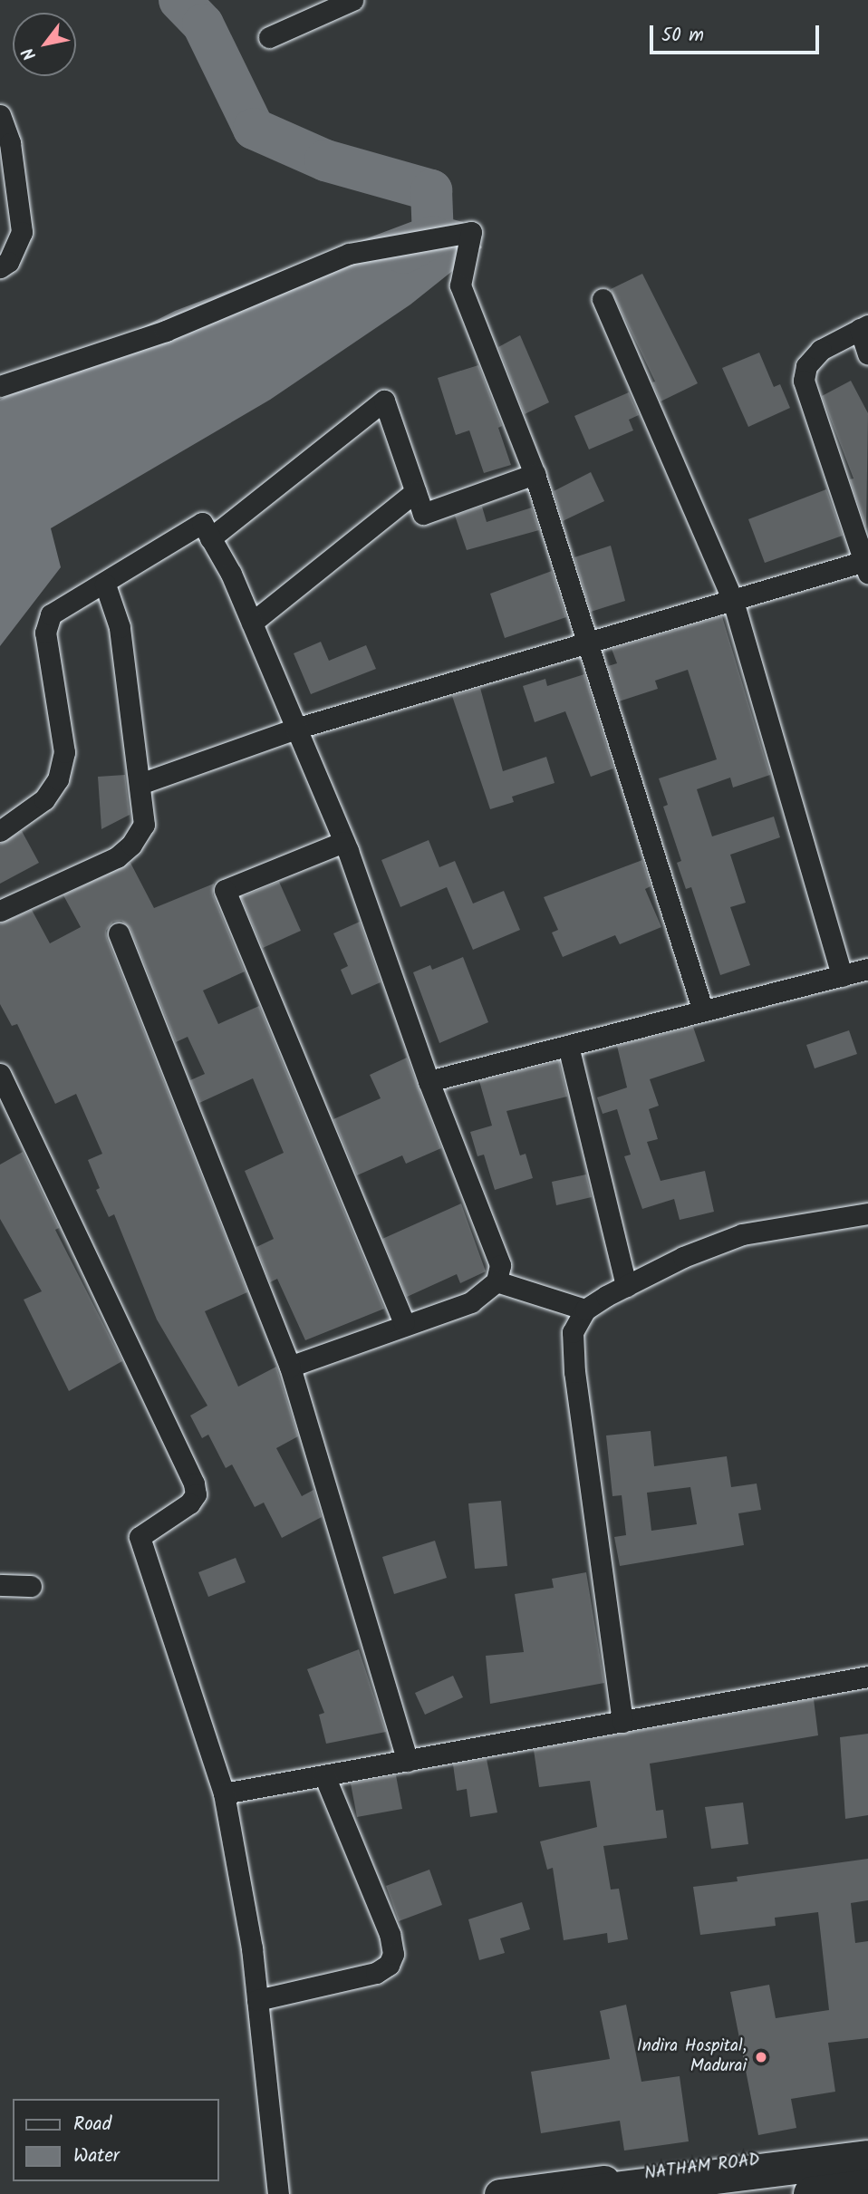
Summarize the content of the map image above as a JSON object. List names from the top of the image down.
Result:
{
  "streets": {
    "main road": ["NATHAM ROAD"]
  },
  "places": ["Indira Hospital, Madurai"],
  "legend": ["Road", "Water"],
  "scale_bar": "50 m",
  "north": "bottom left"
}
